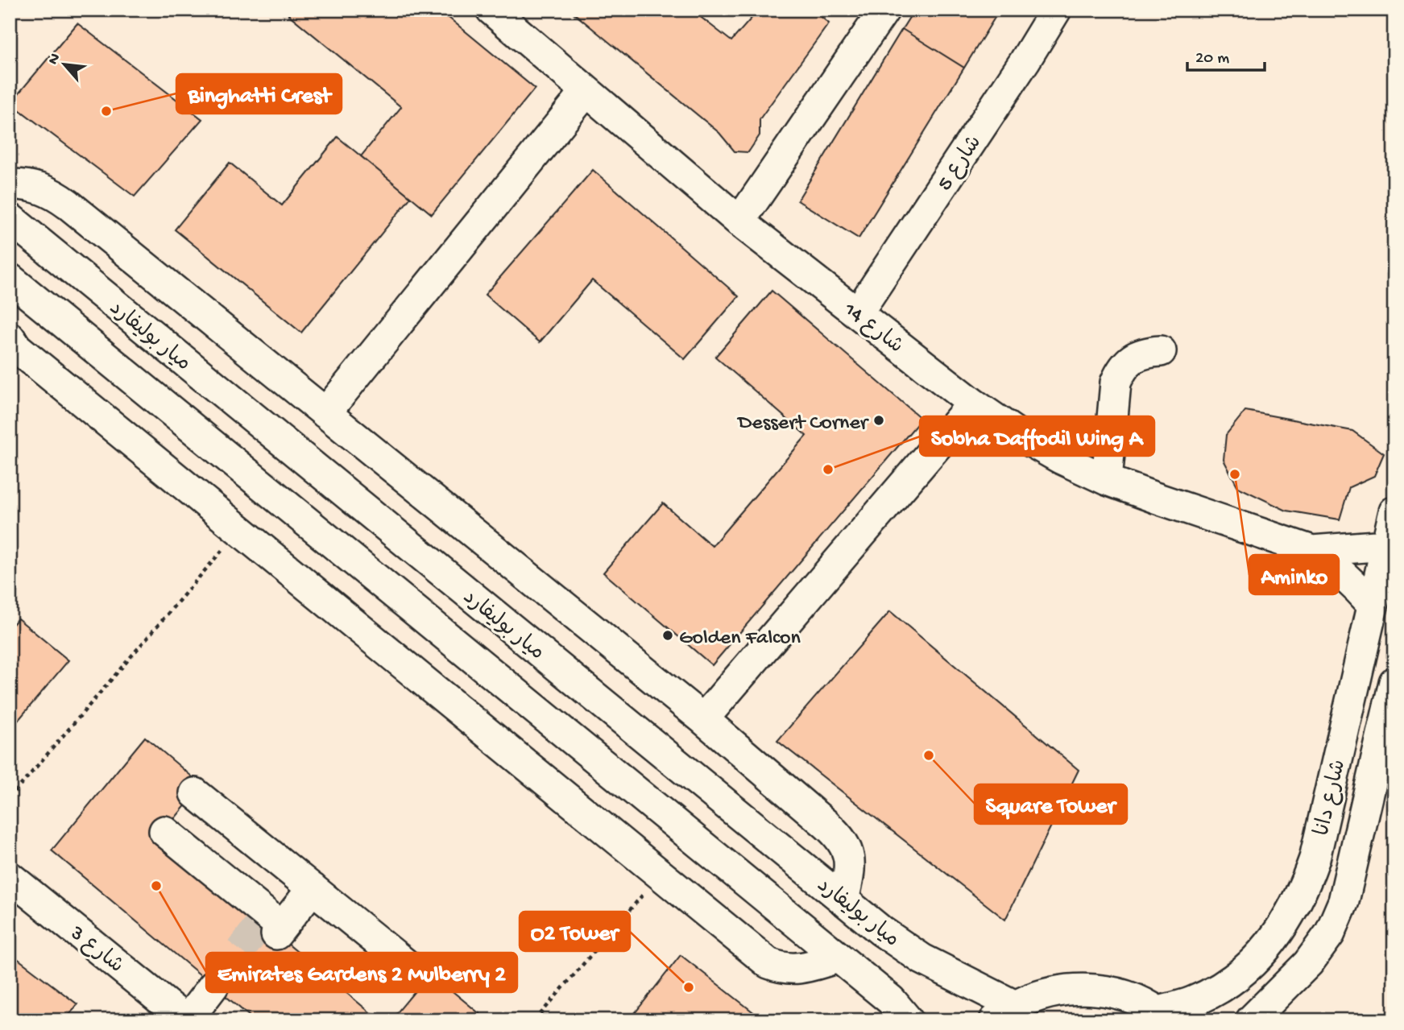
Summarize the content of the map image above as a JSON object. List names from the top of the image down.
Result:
{
  "streets": {
    "street": [
      "شارع 5",
      "شارع 14",
      "ميار بوليفارد",
      "شارع دانا",
      "شارع 3"
    ]
  },
  "crossings": [
    ["شارع 5", "شارع 14"],
    ["شارع 14", "شارع دانا"]
  ],
  "places": [
    "Binghatti Crest",
    "Dessert Corner",
    "Sobha Daffodil Wing A",
    "Aminko",
    "Golden Falcon",
    "Square Tower",
    "Emirates Gardens 2 Mulberry 2",
    "O2 Tower"
  ],
  "scale_bar": "20 m",
  "north": "top left"
}
